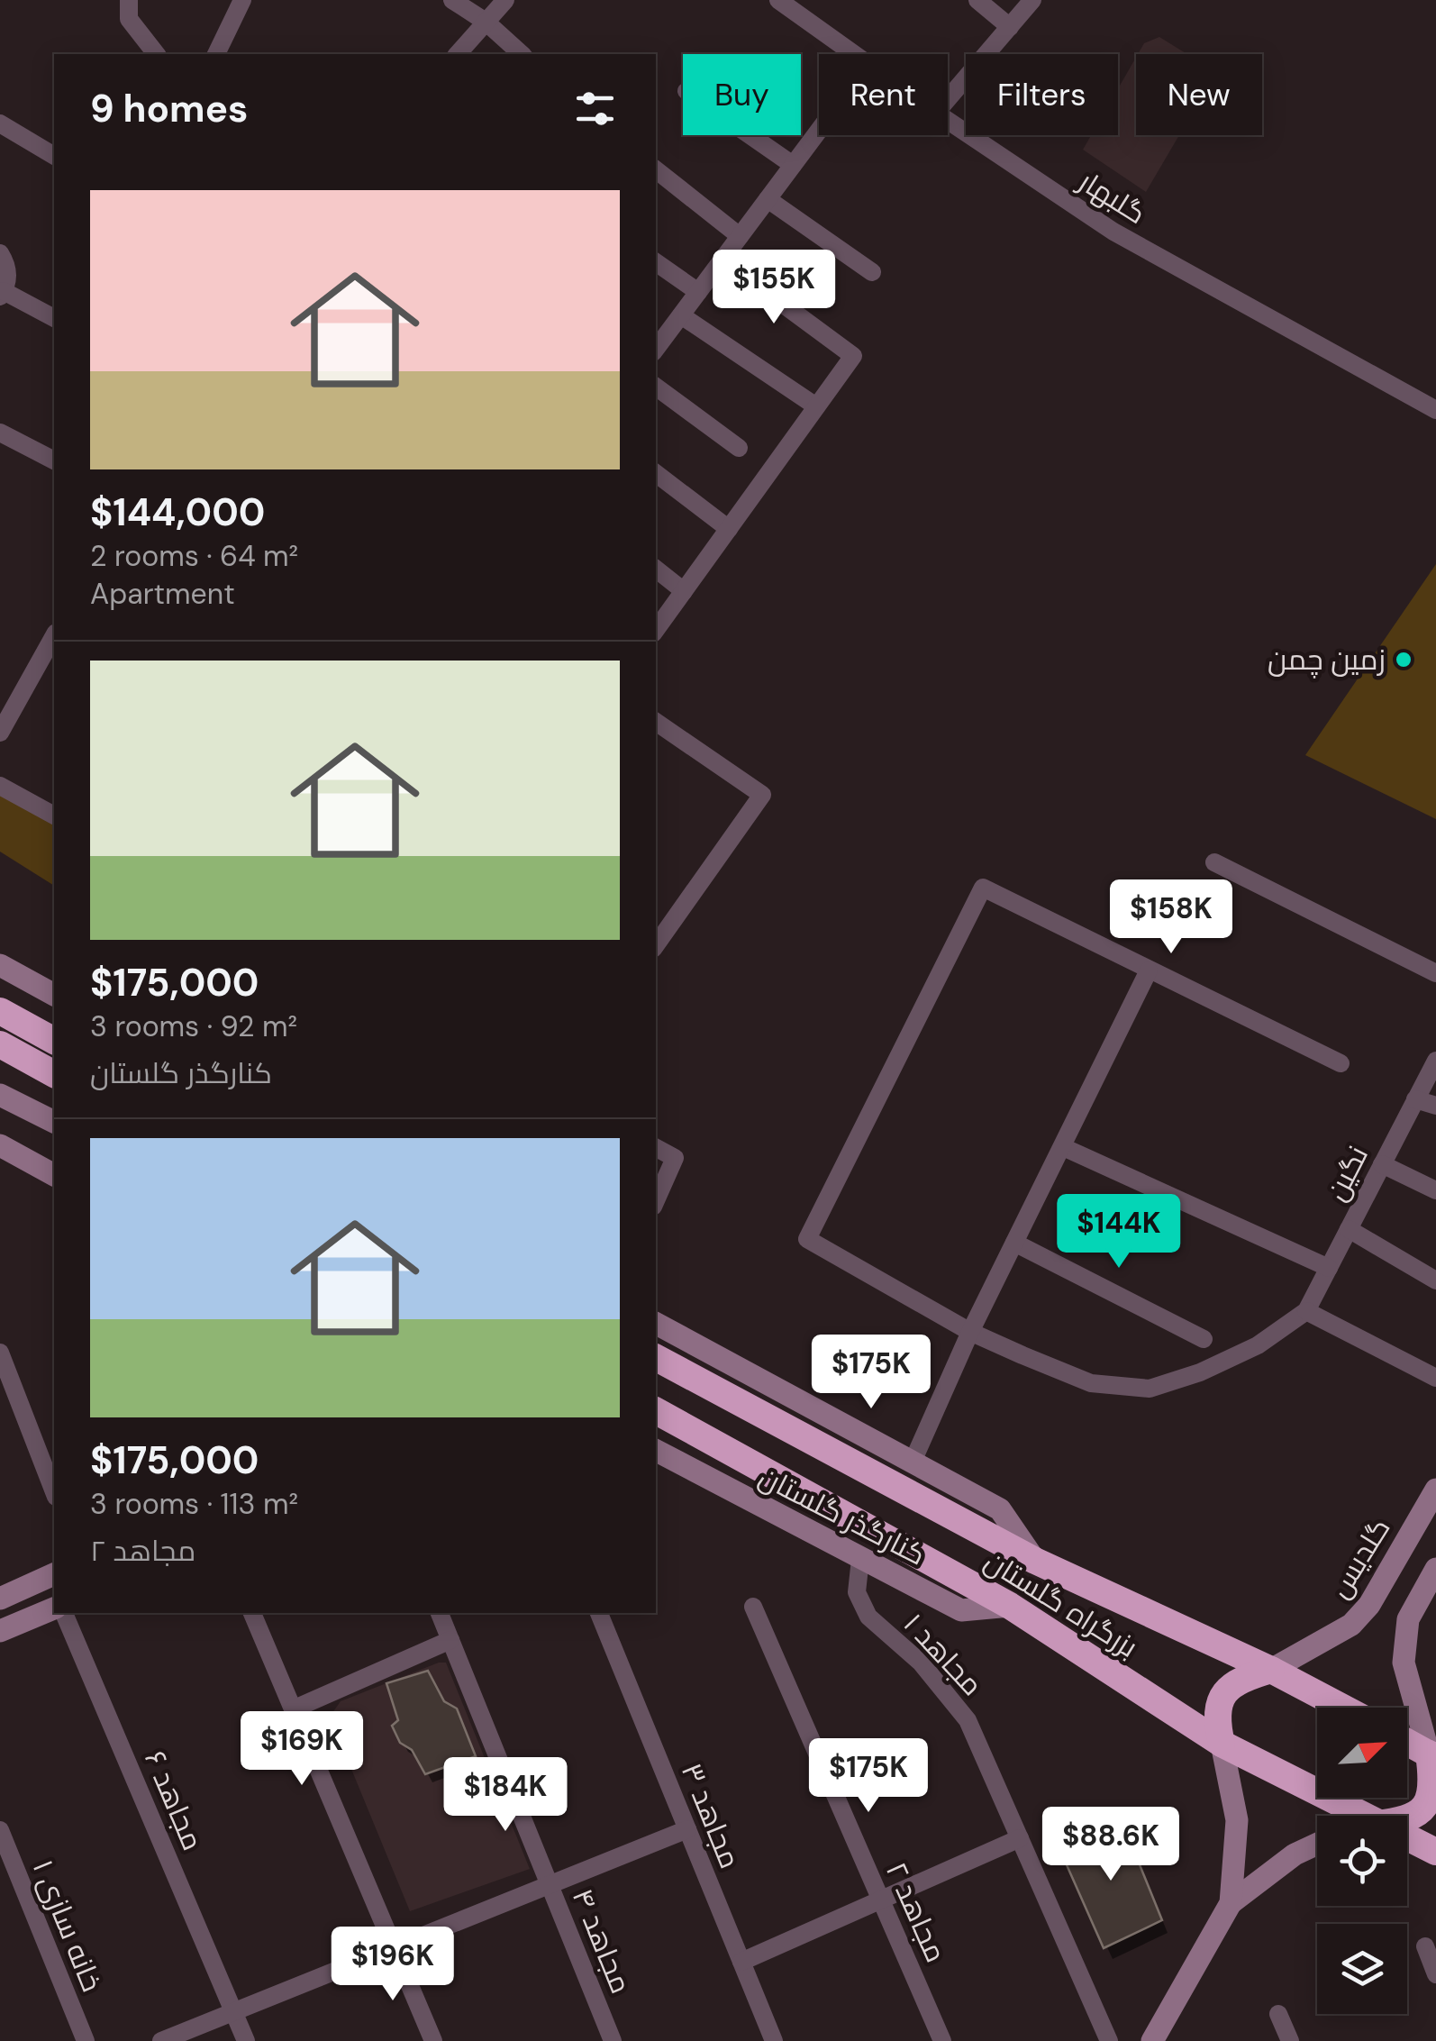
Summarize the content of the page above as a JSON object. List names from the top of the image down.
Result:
{
  "streets": {
    "highway": ["بزرگراه گلستان"],
    "street": [
      "گلبهار",
      "نگین",
      "کنارگذر گلستان",
      "گلدیس",
      "۱ مجاهد",
      "۶ مجاهد",
      "مجاهد ۳",
      "مجاهد ۲",
      "خانه سازی ۱",
      "مجاهد ۴"
    ]
  },
  "crossings": [
    ["کنارگذر گلستان", "بزرگراه گلستان"],
    ["کنارگذر گلستان", "۱ مجاهد"],
    ["گلدیس", "بزرگراه گلستان"]
  ],
  "places": ["زمین چمن"],
  "north": "top right",
  "page": {
    "chip": [
      "Buy",
      "Rent",
      "Filters",
      "New"
    ],
    "heading": "9 homes",
    "list": [
      {
        "name": "$144,000",
        "note": "2 rooms · 64 m² · Apartment"
      },
      {
        "name": "$175,000",
        "note": "3 rooms · 92 m² · کنارگذر گلستان"
      },
      {
        "name": "$175,000",
        "note": "3 rooms · 113 m² · مجاهد ۲"
      }
    ],
    "price": [
      "$155K",
      "$158K",
      "$144K",
      "$175K",
      "$169K",
      "$175K",
      "$184K",
      "$88.6K",
      "$196K"
    ]
  }
}
